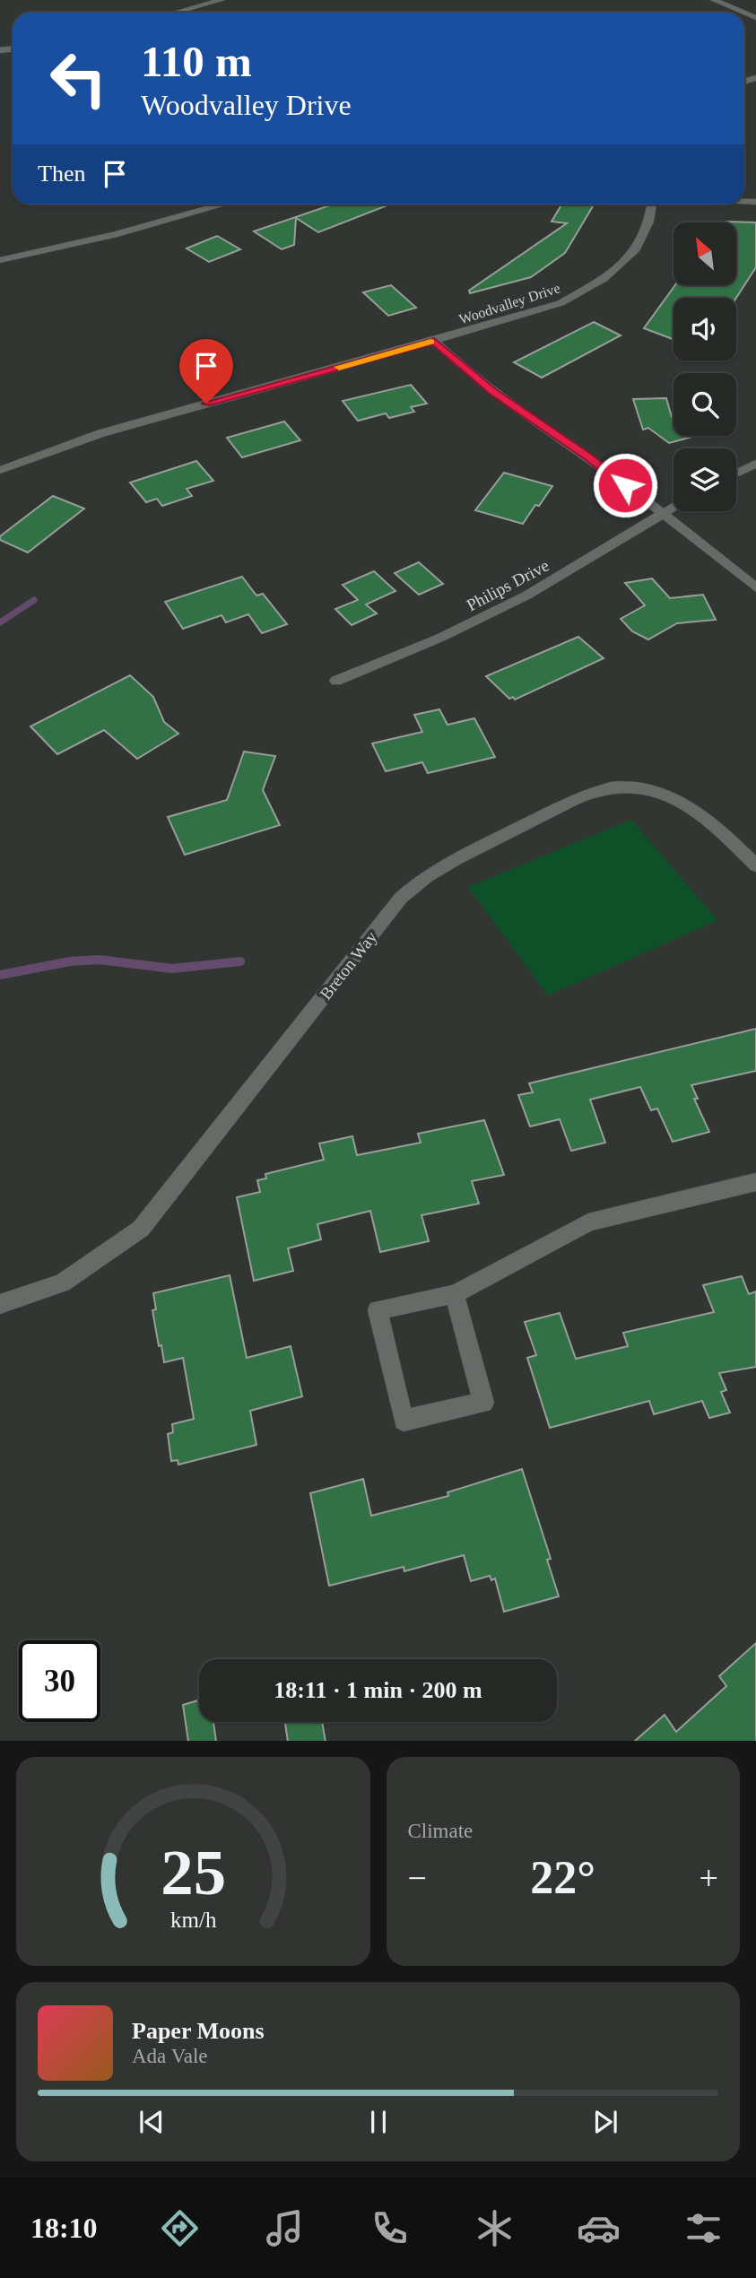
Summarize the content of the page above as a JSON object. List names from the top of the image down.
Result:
{
  "streets": {
    "street": ["Woodvalley Drive", "Philips Drive", "Breton Way"]
  },
  "north": "top left",
  "page": {
    "turn": ["110 m", "Woodvalley Drive"],
    "then": "Then",
    "limit": "30",
    "trip": "18:11 · 1 min · 200 m",
    "tile": "Climate",
    "heat": ["−", "22°", "+"],
    "song": ["Paper Moons", "Ada Vale"],
    "tabs": "18:10",
    "gauge": ["25", "km/h"]
  }
}
